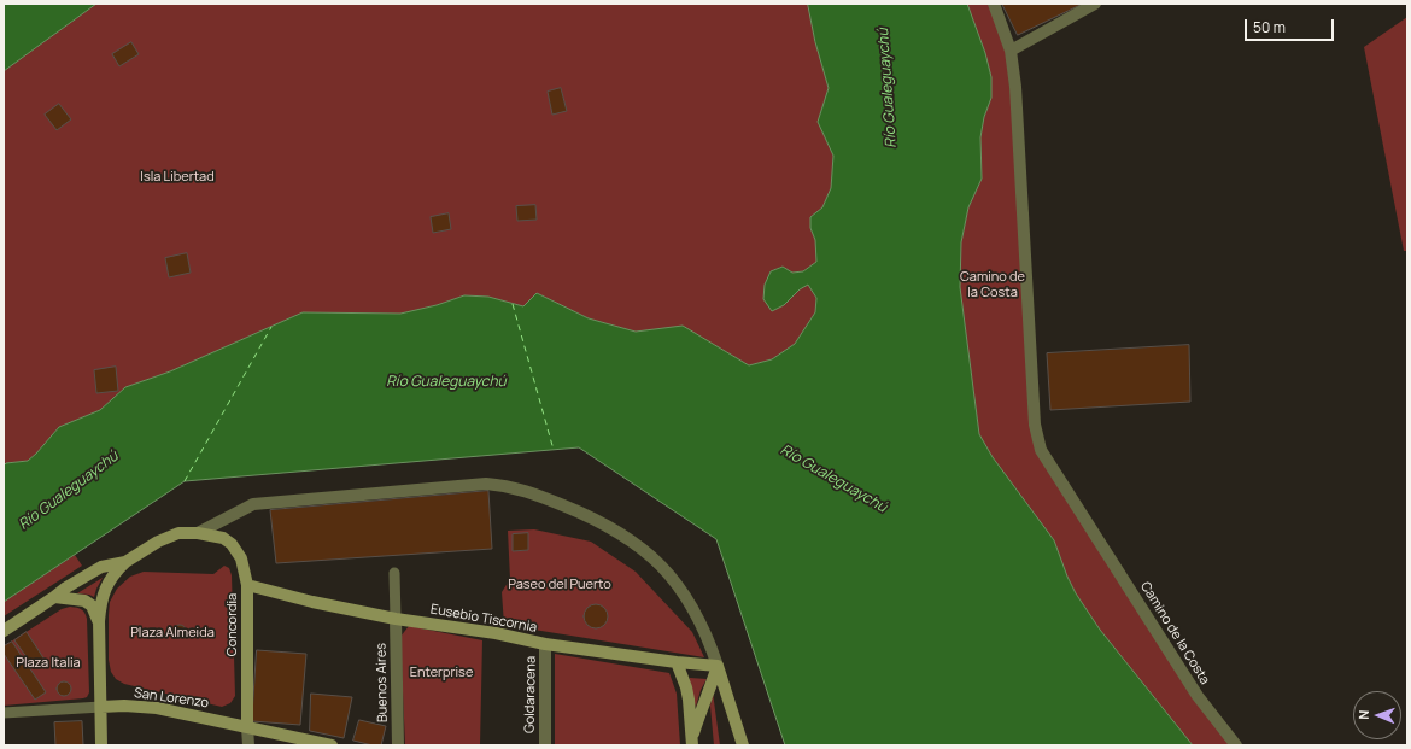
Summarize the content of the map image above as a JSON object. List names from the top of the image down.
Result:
{
  "streets": {
    "main road": ["Eusebio Tiscornia", "Concordia", "San Lorenzo"],
    "street": ["Camino de la Costa", "Buenos Aires", "Goldaracena"]
  },
  "crossings": [
    ["Eusebio Tiscornia", "Concordia"],
    ["Eusebio Tiscornia", "Buenos Aires"],
    ["Eusebio Tiscornia", "Goldaracena"],
    ["Concordia", "San Lorenzo"]
  ],
  "water": ["Río Gualeguaychú"],
  "parks": [
    "Isla Libertad",
    "Camino de la Costa",
    "Paseo del Puerto",
    "Plaza Almeida",
    "Plaza Italia",
    "Enterprise"
  ],
  "scale_bar": "50 m",
  "north": "left"
}
